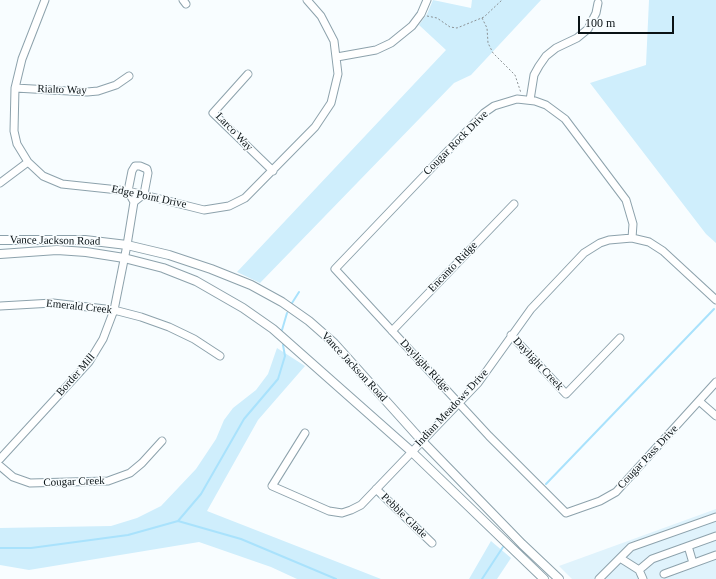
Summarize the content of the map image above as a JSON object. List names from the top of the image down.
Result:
{
  "streets": {
    "main road": ["Vance Jackson Road"],
    "street": [
      "Rialto Way",
      "Larco Way",
      "Cougar Rock Drive",
      "Edge Point Drive",
      "Encanto Ridge",
      "Emerald Creek",
      "Daylight Creek",
      "Daylight Ridge",
      "Border Mill",
      "Indian Meadows Drive",
      "Cougar Pass Drive",
      "Cougar Creek",
      "Pebble Glade"
    ]
  },
  "crossings": [
    ["Rialto Way", "Edge Point Drive"],
    ["Larco Way", "Edge Point Drive"],
    ["Cougar Rock Drive", "Daylight Ridge"],
    ["Vance Jackson Road", "Border Mill"],
    ["Vance Jackson Road", "Indian Meadows Drive"],
    ["Encanto Ridge", "Daylight Ridge"],
    ["Emerald Creek", "Border Mill"],
    ["Daylight Creek", "Indian Meadows Drive"],
    ["Daylight Ridge", "Indian Meadows Drive"],
    ["Daylight Ridge", "Cougar Pass Drive"],
    ["Indian Meadows Drive", "Pebble Glade"]
  ],
  "scale_bar": "100 m"
}
